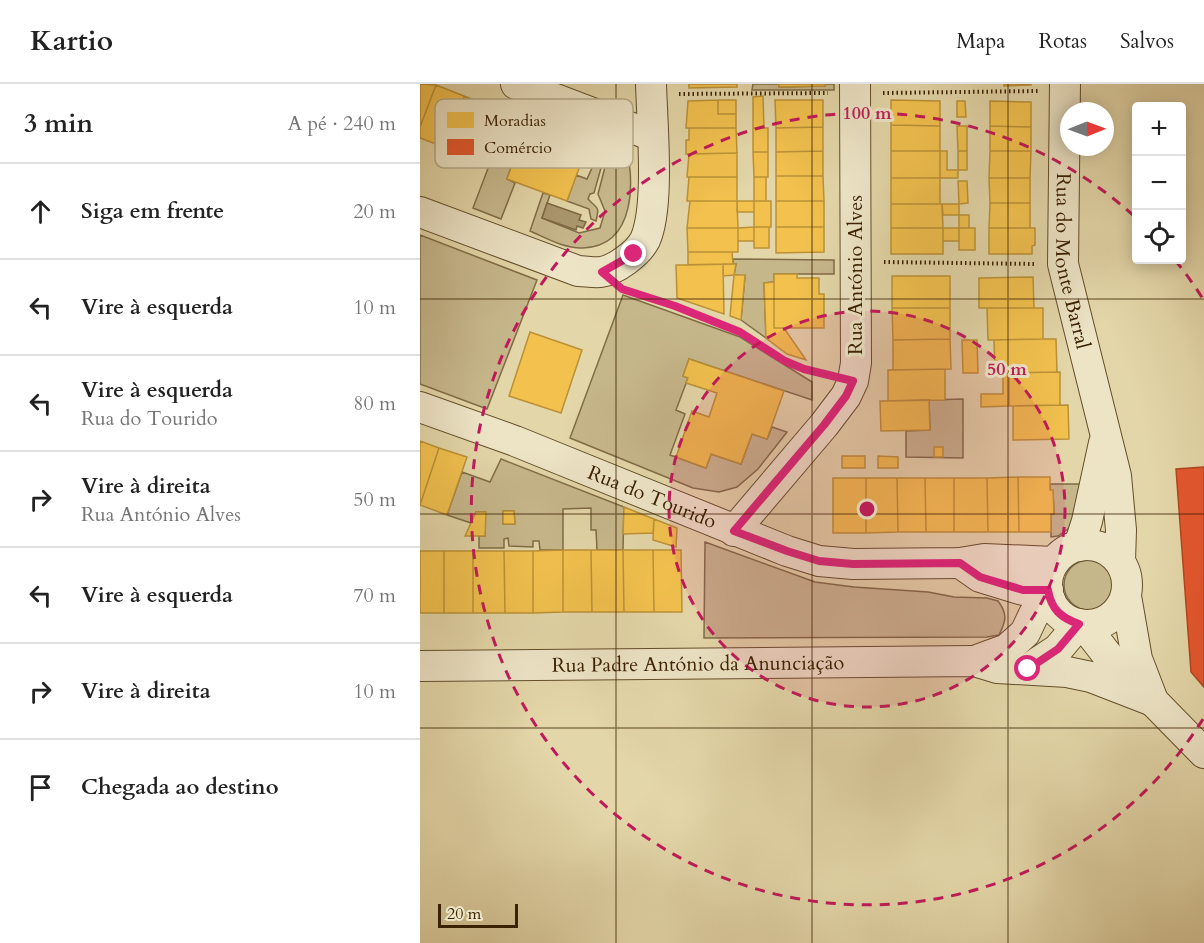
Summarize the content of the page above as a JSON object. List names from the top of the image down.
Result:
{
  "streets": {
    "street": [
      "Rua do Monte Barral",
      "Rua António Alves",
      "Rua do Tourido",
      "Rua Padre António da Anunciação"
    ]
  },
  "crossings": [
    ["Rua do Monte Barral", "Rua do Tourido"],
    ["Rua do Monte Barral", "Rua Padre António da Anunciação"],
    ["Rua António Alves", "Rua do Tourido"],
    ["Rua do Tourido", "Rua Padre António da Anunciação"]
  ],
  "legend": ["Moradias", "Comércio"],
  "scale_bar": "20 m",
  "north": "right",
  "page": {
    "header": "Kartio",
    "nav": ["Mapa", "Rotas", "Salvos"],
    "heading": ["3 min", "A pé · 240 m"],
    "map_buttons": ["+", "−"],
    "list": [
      ["Siga em frente", "20 m"],
      ["Vire à esquerda", "10 m"],
      ["Vire à esquerda", "Rua do Tourido", "80 m"],
      ["Vire à direita", "Rua António Alves", "50 m"],
      ["Vire à esquerda", "70 m"],
      ["Vire à direita", "10 m"],
      "Chegada ao destino"
    ],
    "scale": "20 m"
  },
  "rings": ["100 m", "50 m"]
}
